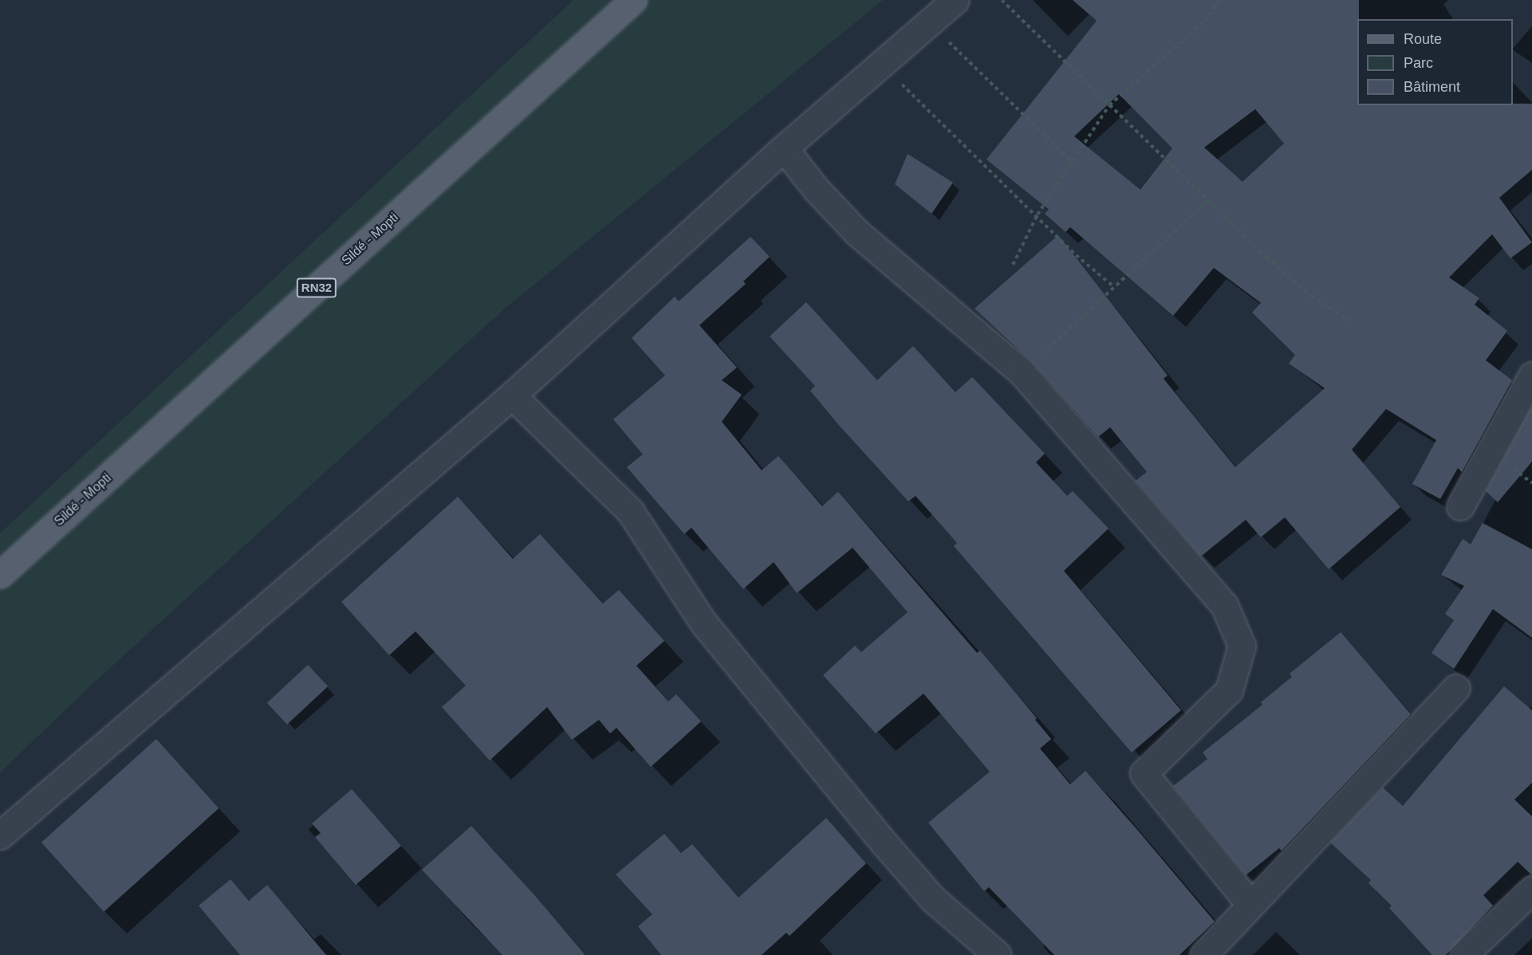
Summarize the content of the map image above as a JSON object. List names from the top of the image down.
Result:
{
  "streets": {
    "main road": ["Sildé - Mopti", "RN32"]
  },
  "legend": ["Route", "Parc", "Bâtiment"]
}
